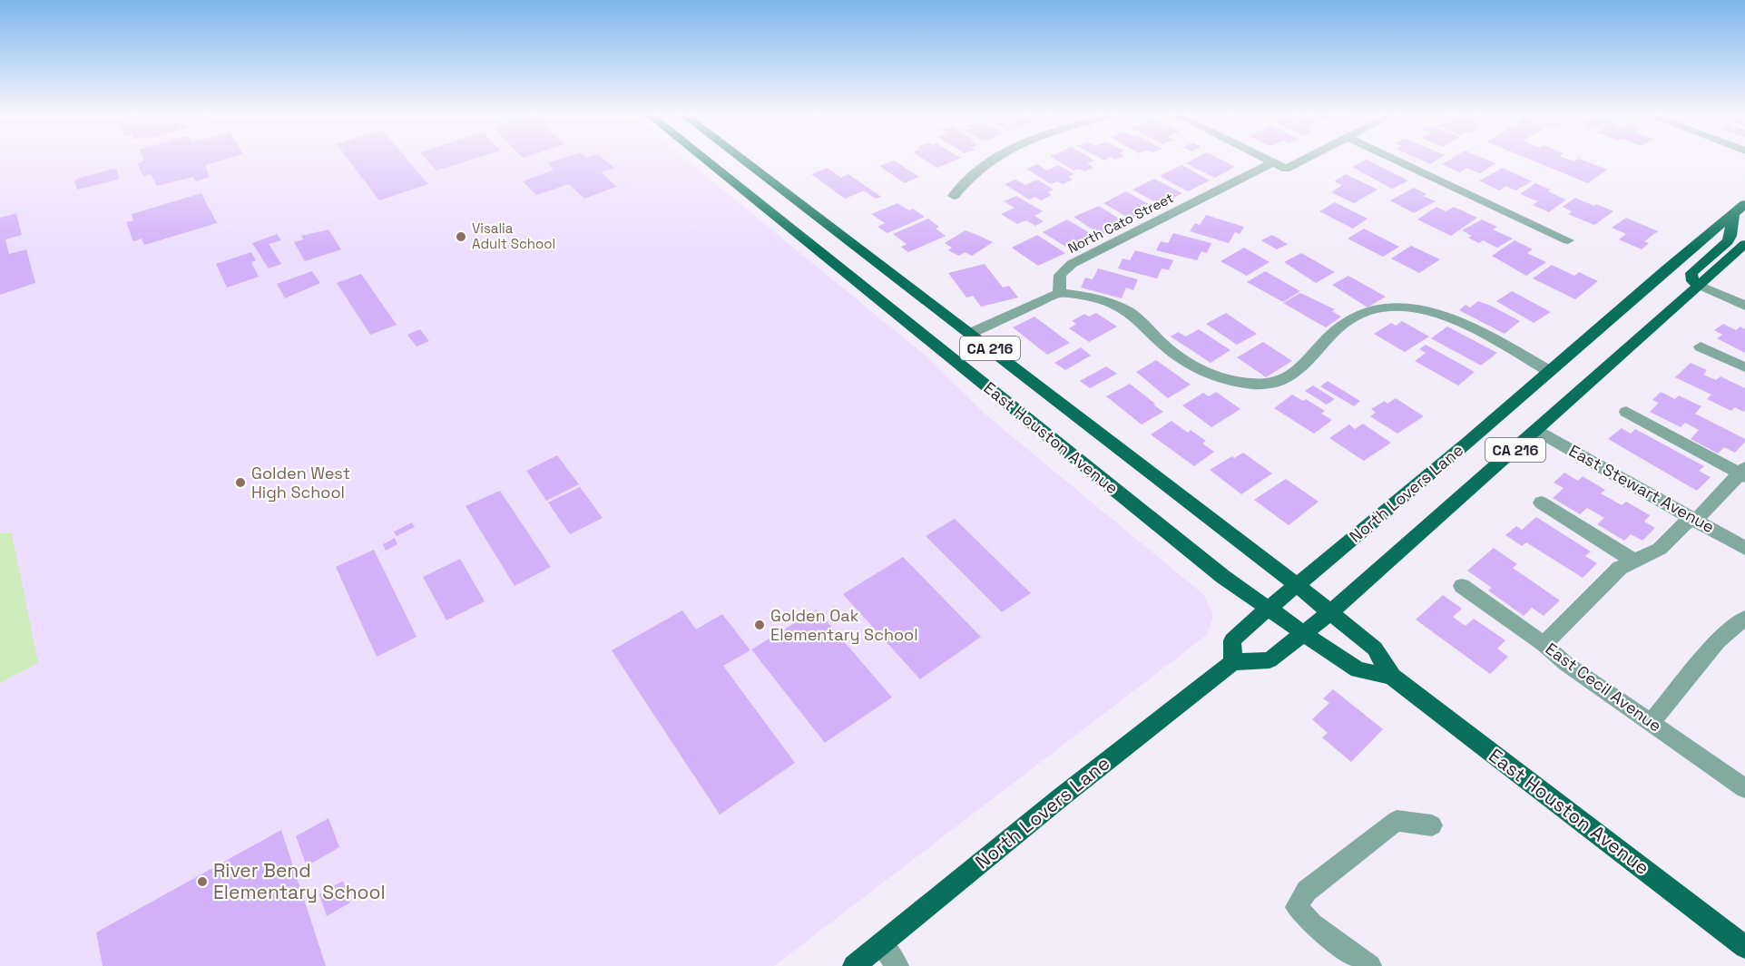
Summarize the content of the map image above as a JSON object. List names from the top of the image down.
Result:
{
  "streets": {
    "main road": ["CA 216", "East Houston Avenue", "North Lovers Lane"],
    "street": ["North Cato Street", "East Stewart Avenue", "East Cecil Avenue"]
  },
  "crossings": [
    ["CA 216", "East Houston Avenue"],
    ["CA 216", "East Stewart Avenue"],
    ["East Houston Avenue", "North Lovers Lane"]
  ],
  "places": [
    "Visalia Adult School",
    "Golden West High School",
    "Golden Oak Elementary School",
    "River Bend Elementary School"
  ]
}
